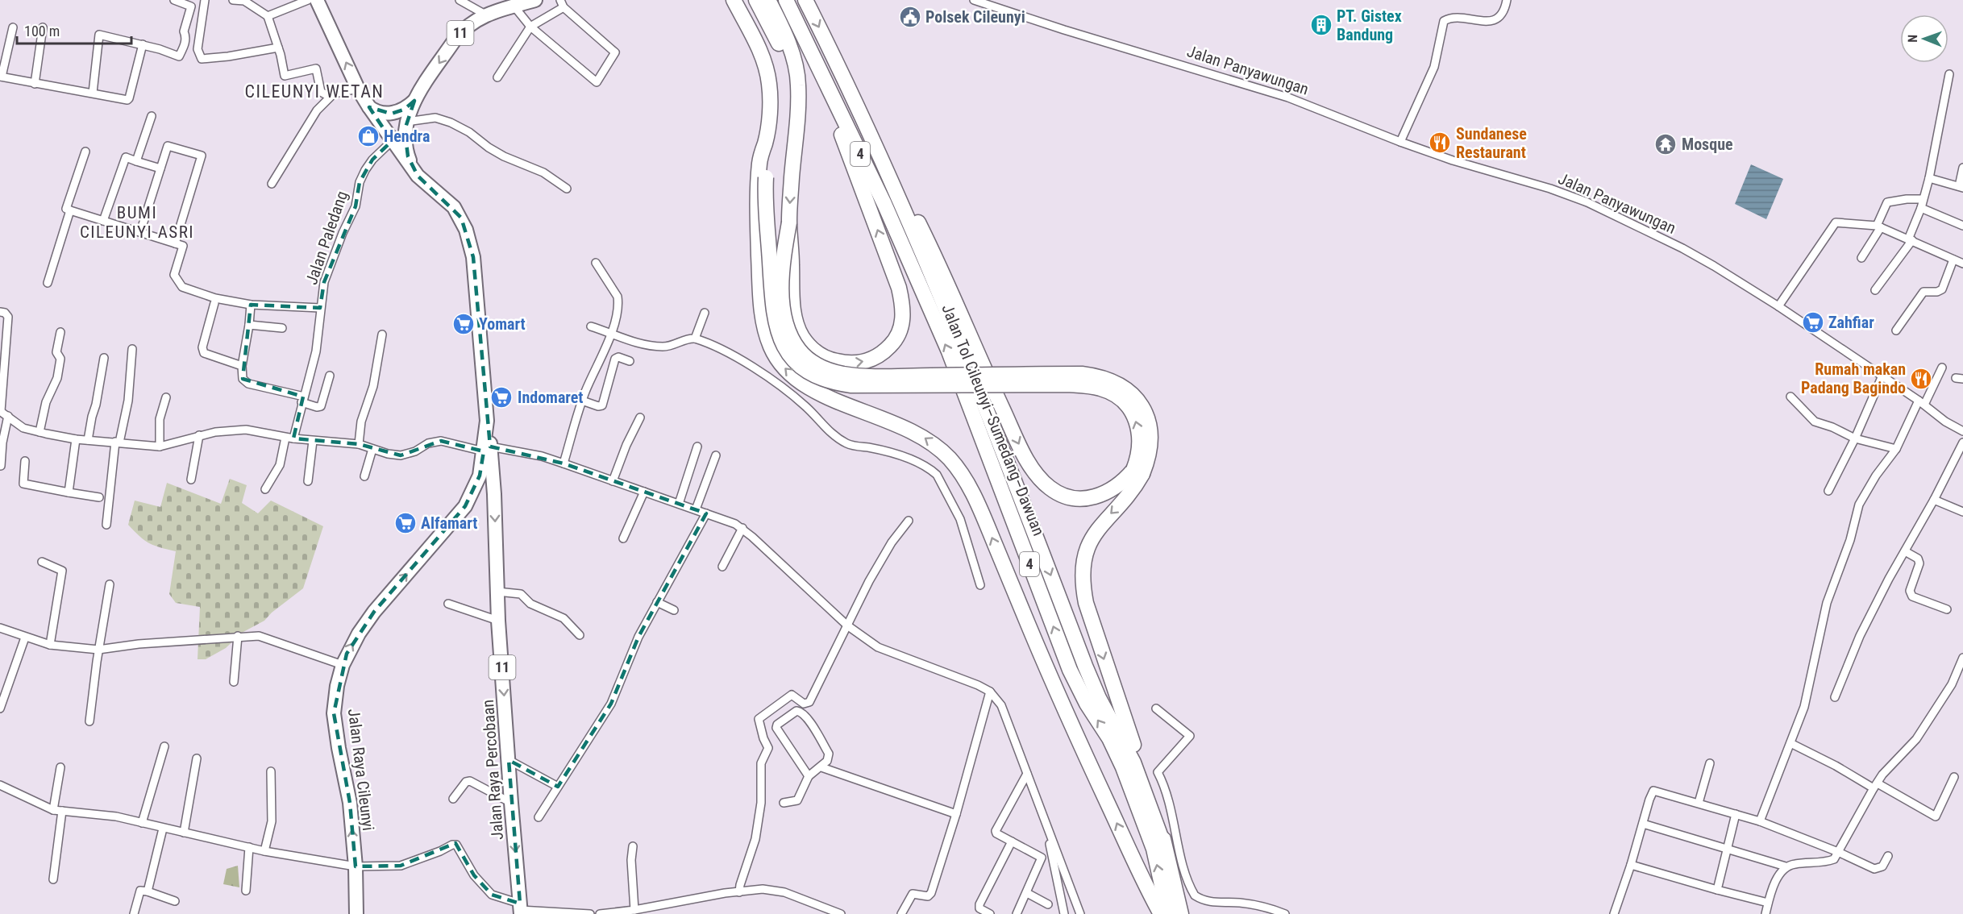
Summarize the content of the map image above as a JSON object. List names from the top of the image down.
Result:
{
  "streets": {
    "highway": [
      "11",
      "4",
      "Jalan Tol Cileunyi–Sumedang–Dawuan",
      "Jalan Raya Cileunyi",
      "Jalan Raya Percobaan"
    ],
    "street": ["Jalan Panyawungan", "Jalan Paledang"]
  },
  "crossings": [
    ["11", "Jalan Paledang"],
    ["11", "Jalan Raya Percobaan"],
    ["4", "Jalan Tol Cileunyi–Sumedang–Dawuan"],
    ["Jalan Raya Cileunyi", "Jalan Raya Percobaan"]
  ],
  "one_way": ["Jalan Raya Cileunyi", "Jalan Raya Percobaan"],
  "districts": ["CILEUNYI WETAN", "BUMI CILEUNYI ASRI"],
  "places": {
    "public building": ["Polsek Cileunyi"],
    "building": ["PT. Gistex Bandung"],
    "shop": ["Hendra"],
    "restaurant": ["Sundanese Restaurant", "Rumah makan Padang Bagindo"],
    "temple": ["Mosque"],
    "supermarket": [
      "Zahfiar",
      "Yomart",
      "Indomaret",
      "Alfamart"
    ]
  },
  "scale_bar": "100 m",
  "north": "left"
}
